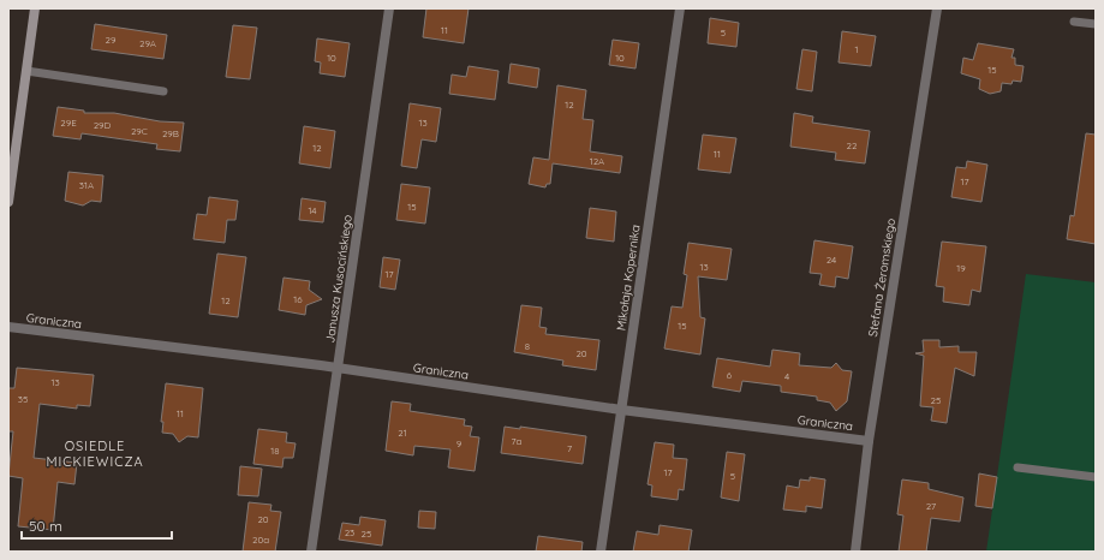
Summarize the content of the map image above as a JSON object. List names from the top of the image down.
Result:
{
  "streets": {
    "street": [
      "Mikołaja Kopernika",
      "Stefana Żeromskiego",
      "Janusza Kusocińskiego",
      "Graniczna"
    ]
  },
  "crossings": [
    ["Mikołaja Kopernika", "Graniczna"],
    ["Stefana Żeromskiego", "Graniczna"],
    ["Janusza Kusocińskiego", "Graniczna"]
  ],
  "districts": ["OSIEDLE MICKIEWICZA"],
  "house_numbers": [
    "11",
    "5",
    "29",
    "29A",
    "1",
    "10",
    "10",
    "15",
    "12",
    "29E",
    "13",
    "29D",
    "29C",
    "29B",
    "22",
    "12",
    "11",
    "12A",
    "17",
    "31A",
    "15",
    "14",
    "24",
    "13",
    "19",
    "17",
    "16",
    "12",
    "15",
    "8",
    "20",
    "6",
    "4",
    "13",
    "35",
    "25",
    "11",
    "21",
    "7a",
    "9",
    "7",
    "18",
    "17",
    "5",
    "27",
    "20",
    "23",
    "25",
    "20a"
  ],
  "scale_bar": "50 m"
}
